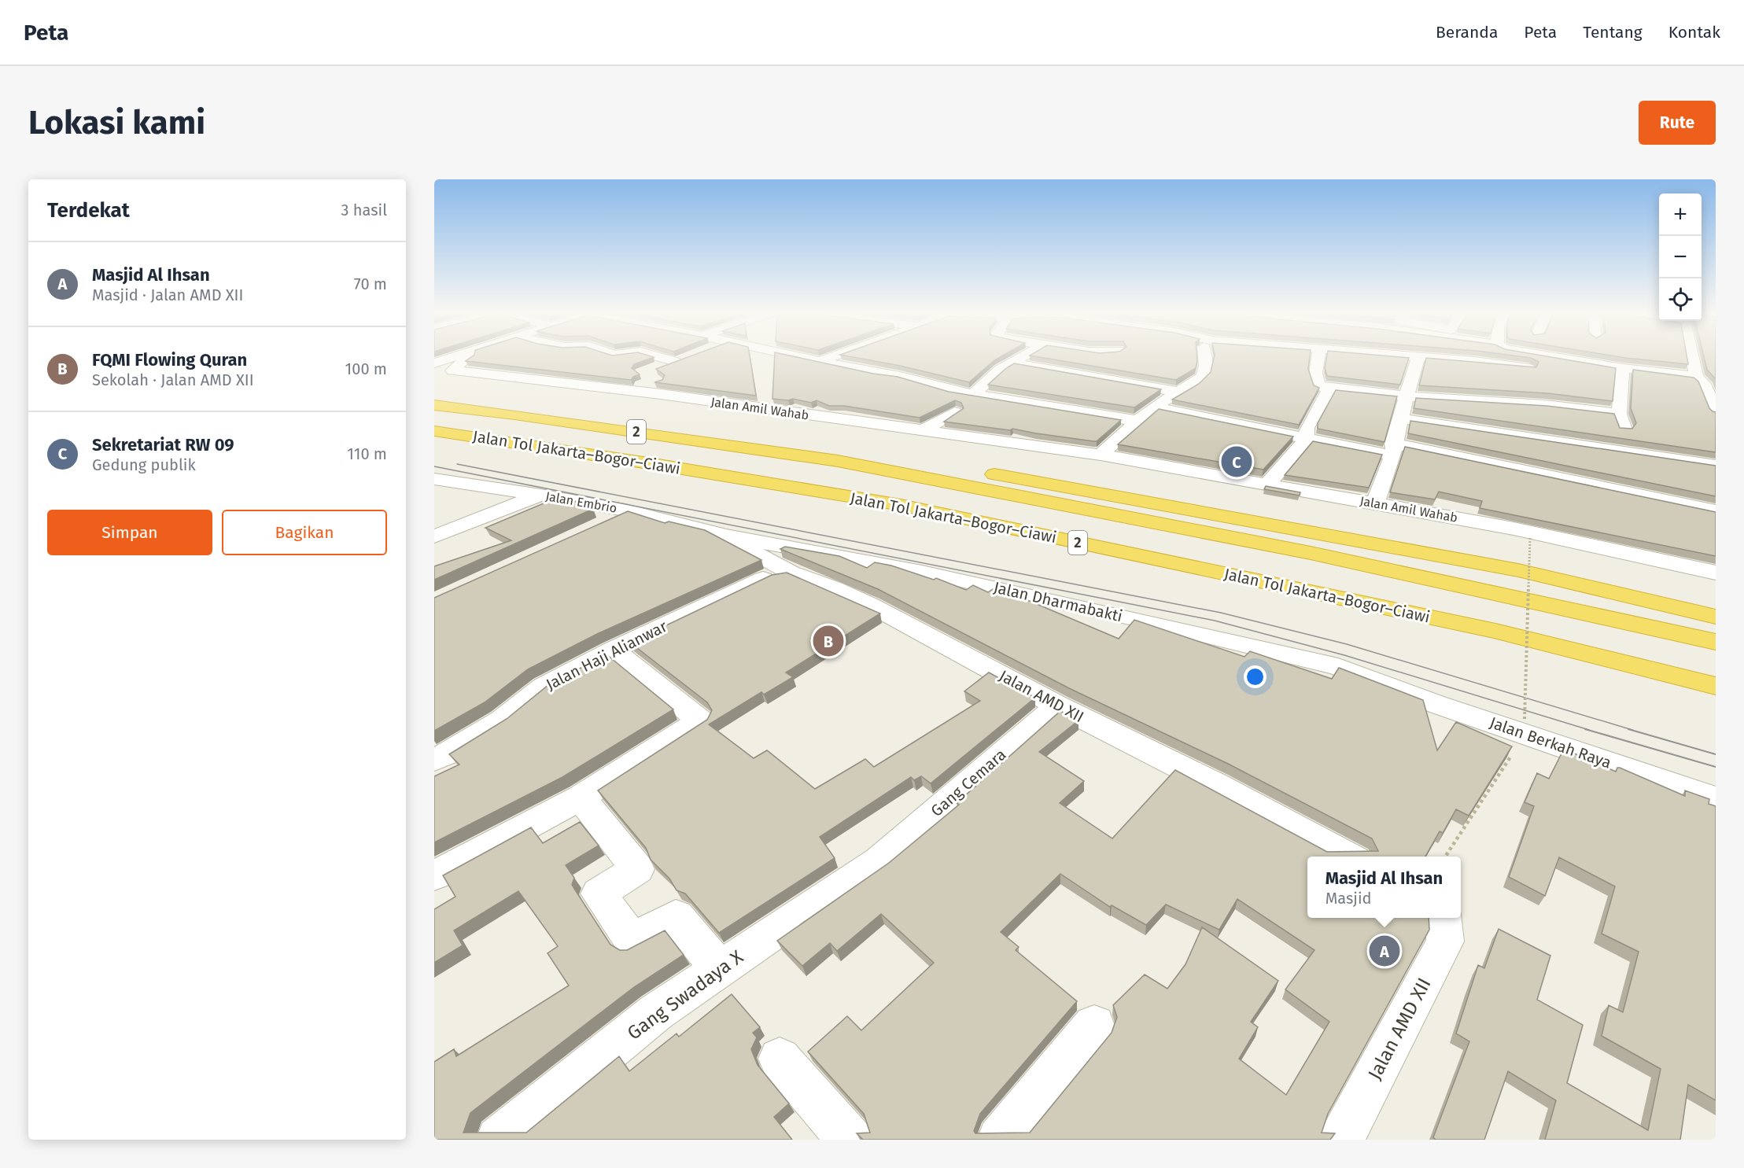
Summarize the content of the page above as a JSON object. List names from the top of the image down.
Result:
{
  "streets": {
    "highway": ["2", "Jalan Tol Jakarta–Bogor–Ciawi"],
    "street": [
      "Jalan Amil Wahab",
      "Jalan Embrio",
      "Jalan Dharmabakti",
      "Jalan Haji Alianwar",
      "Jalan AMD XII",
      "Jalan Berkah Raya",
      "Gang Cemara",
      "Gang Swadaya X"
    ]
  },
  "crossings": [
    ["Jalan Embrio", "Jalan Dharmabakti"],
    ["Jalan Embrio", "Jalan AMD XII"],
    ["Jalan Dharmabakti", "Jalan AMD XII"],
    ["Jalan Dharmabakti", "Jalan Berkah Raya"],
    ["Jalan Haji Alianwar", "Jalan AMD XII"],
    ["Jalan AMD XII", "Gang Cemara"],
    ["Gang Cemara", "Gang Swadaya X"]
  ],
  "page": {
    "header": "Peta",
    "nav": [
      "Beranda",
      "Peta",
      "Tentang",
      "Kontak"
    ],
    "buttons": [
      "Rute",
      ["Simpan", "Bagikan"]
    ],
    "title": "Lokasi kami",
    "heading": ["Terdekat", "3 hasil"],
    "map_buttons": ["+", "−"],
    "list": [
      {
        "mark": "A",
        "name": "Masjid Al Ihsan",
        "note": "Masjid · Jalan AMD XII",
        "value": "70 m"
      },
      {
        "mark": "B",
        "name": "FQMI Flowing Quran",
        "note": "Sekolah · Jalan AMD XII",
        "value": "100 m"
      },
      {
        "mark": "C",
        "name": "Sekretariat RW 09",
        "note": "Gedung publik",
        "value": "110 m"
      }
    ],
    "pins": ["C", "B", "A"],
    "popup": ["Masjid Al Ihsan", "Masjid"]
  }
}
